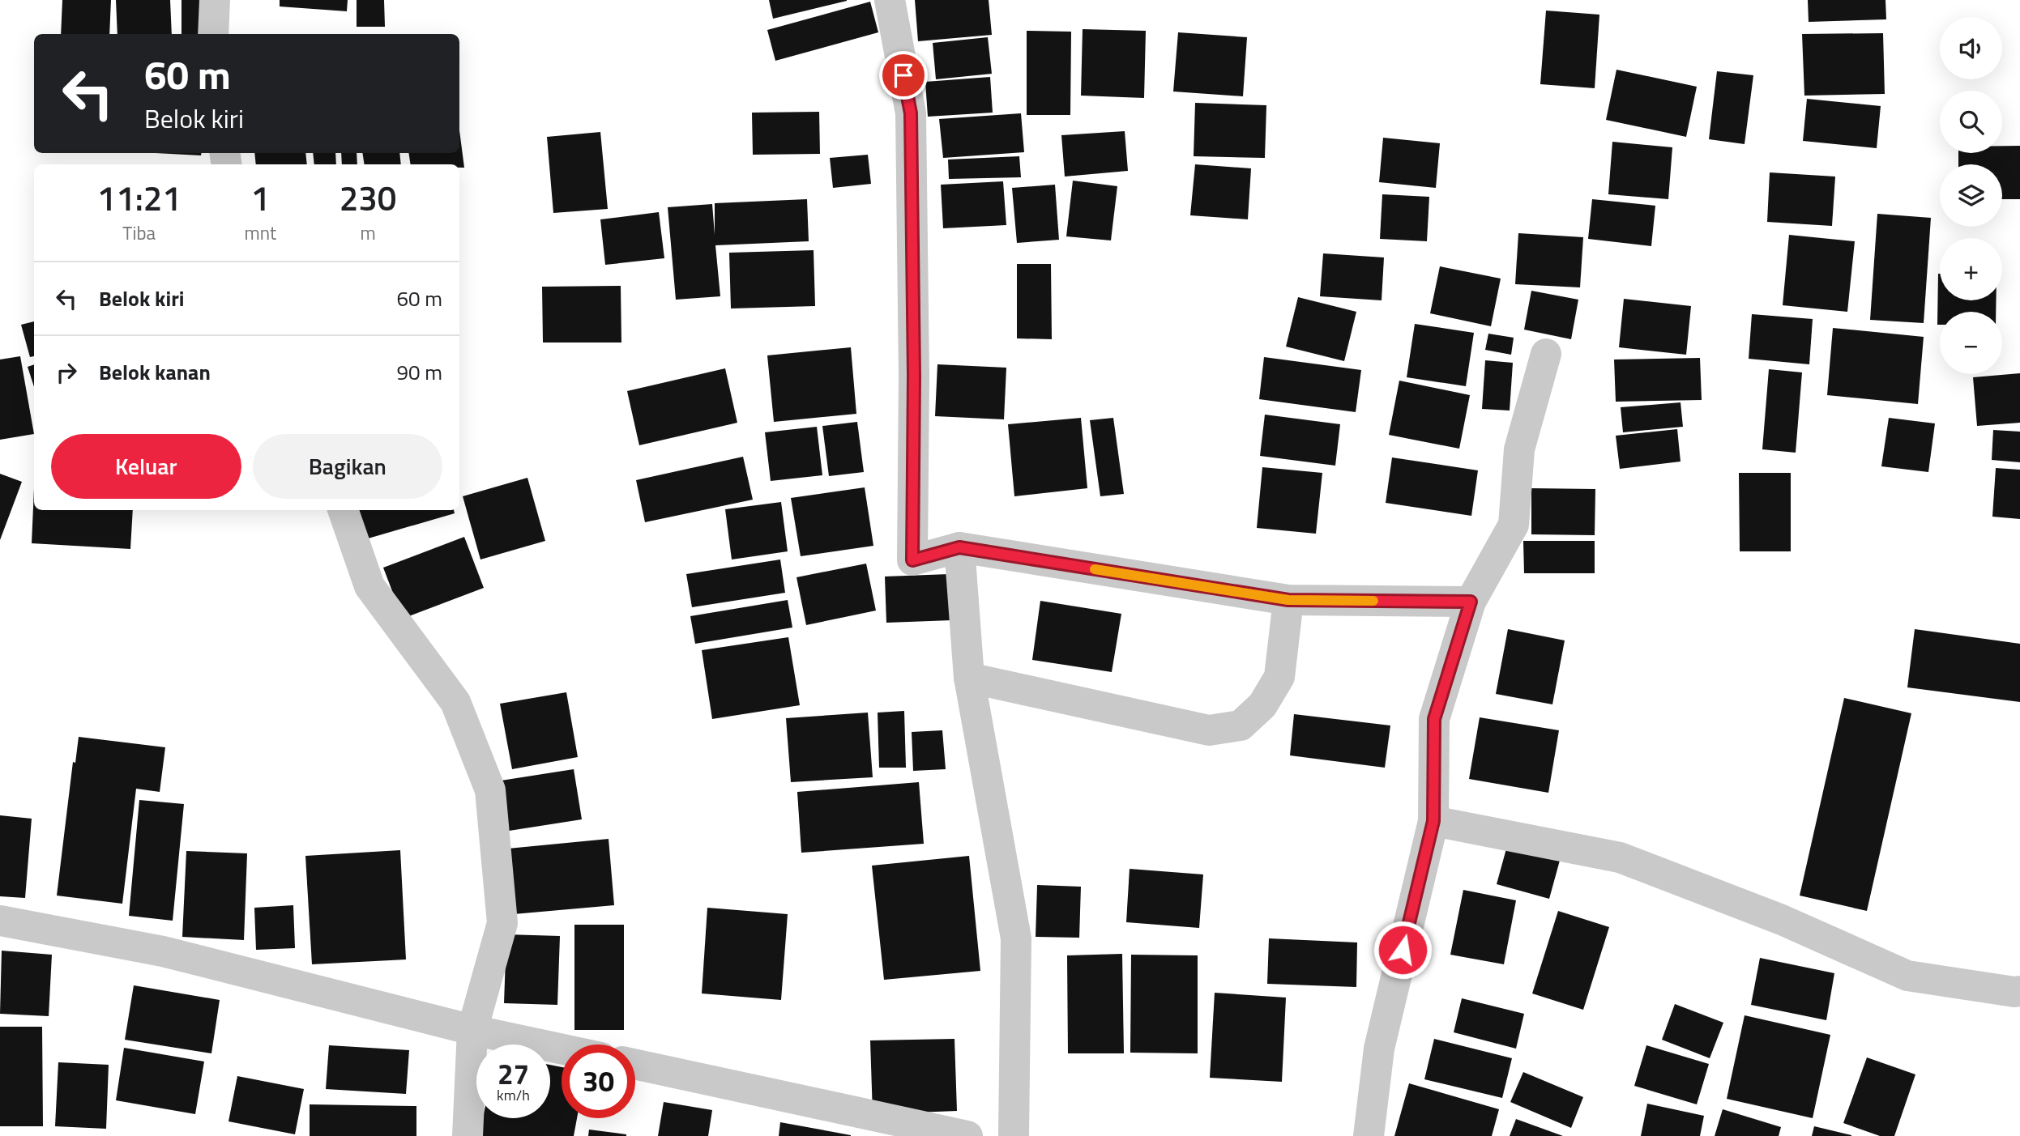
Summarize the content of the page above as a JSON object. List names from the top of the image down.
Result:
{
  "page": {
    "map_buttons": ["+", "−"],
    "turn": ["60 m", "Belok kiri"],
    "eta": [
      "11:21",
      "Tiba",
      "1",
      "mnt",
      "230",
      "m"
    ],
    "list": [
      {
        "name": "Belok kiri",
        "value": "60 m"
      },
      {
        "name": "Belok kanan",
        "value": "90 m"
      }
    ],
    "buttons": ["Keluar", "Bagikan"],
    "speed": "27 km/h",
    "limit": "30"
  }
}
